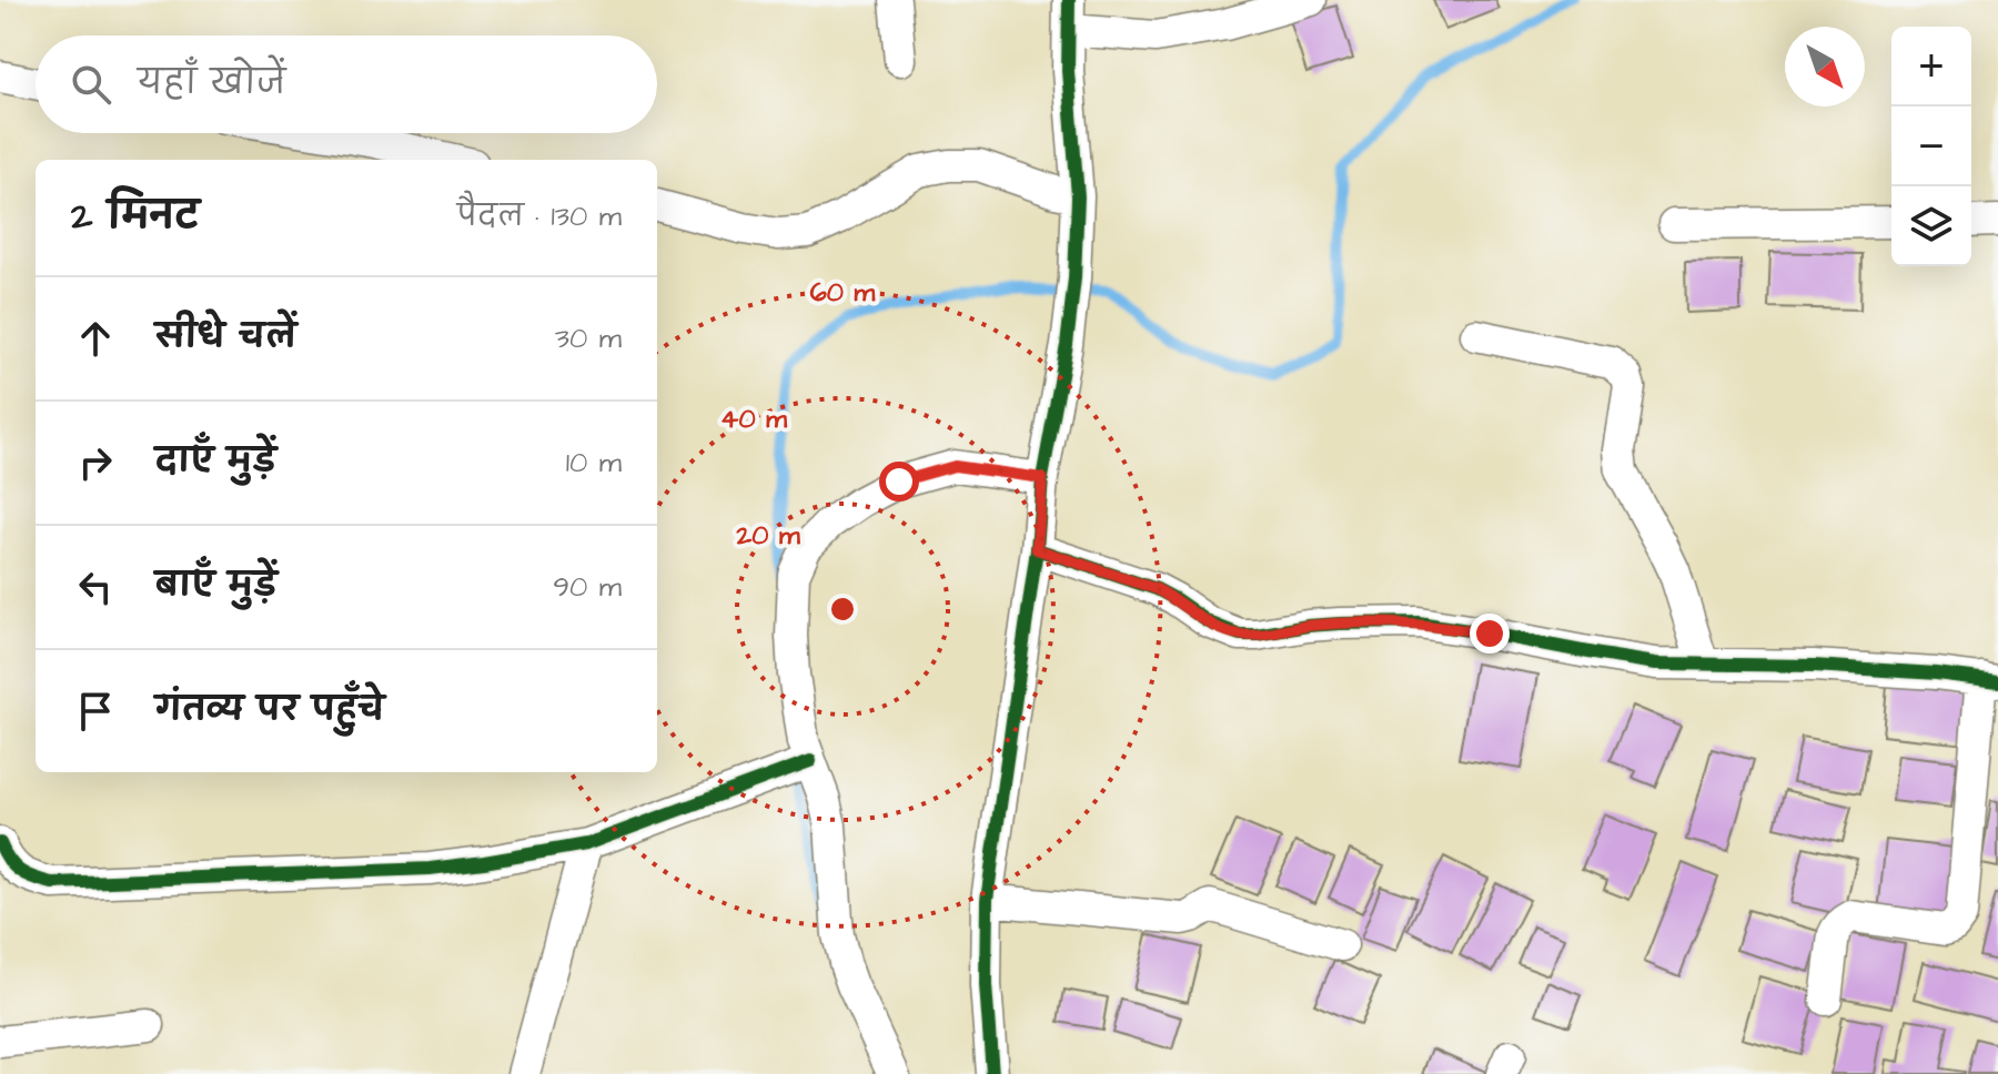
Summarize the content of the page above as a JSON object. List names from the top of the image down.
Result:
{
  "north": "bottom right",
  "page": {
    "map_buttons": ["+", "−"],
    "search": "यहाँ खोजें",
    "heading": ["2 मिनट", "पैदल · 130 m"],
    "list": [
      ["सीधे चलें", "30 m"],
      ["दाएँ मुड़ें", "10 m"],
      ["बाएँ मुड़ें", "90 m"],
      "गंतव्य पर पहुँचे"
    ]
  },
  "rings": ["60 m", "40 m", "20 m"]
}
